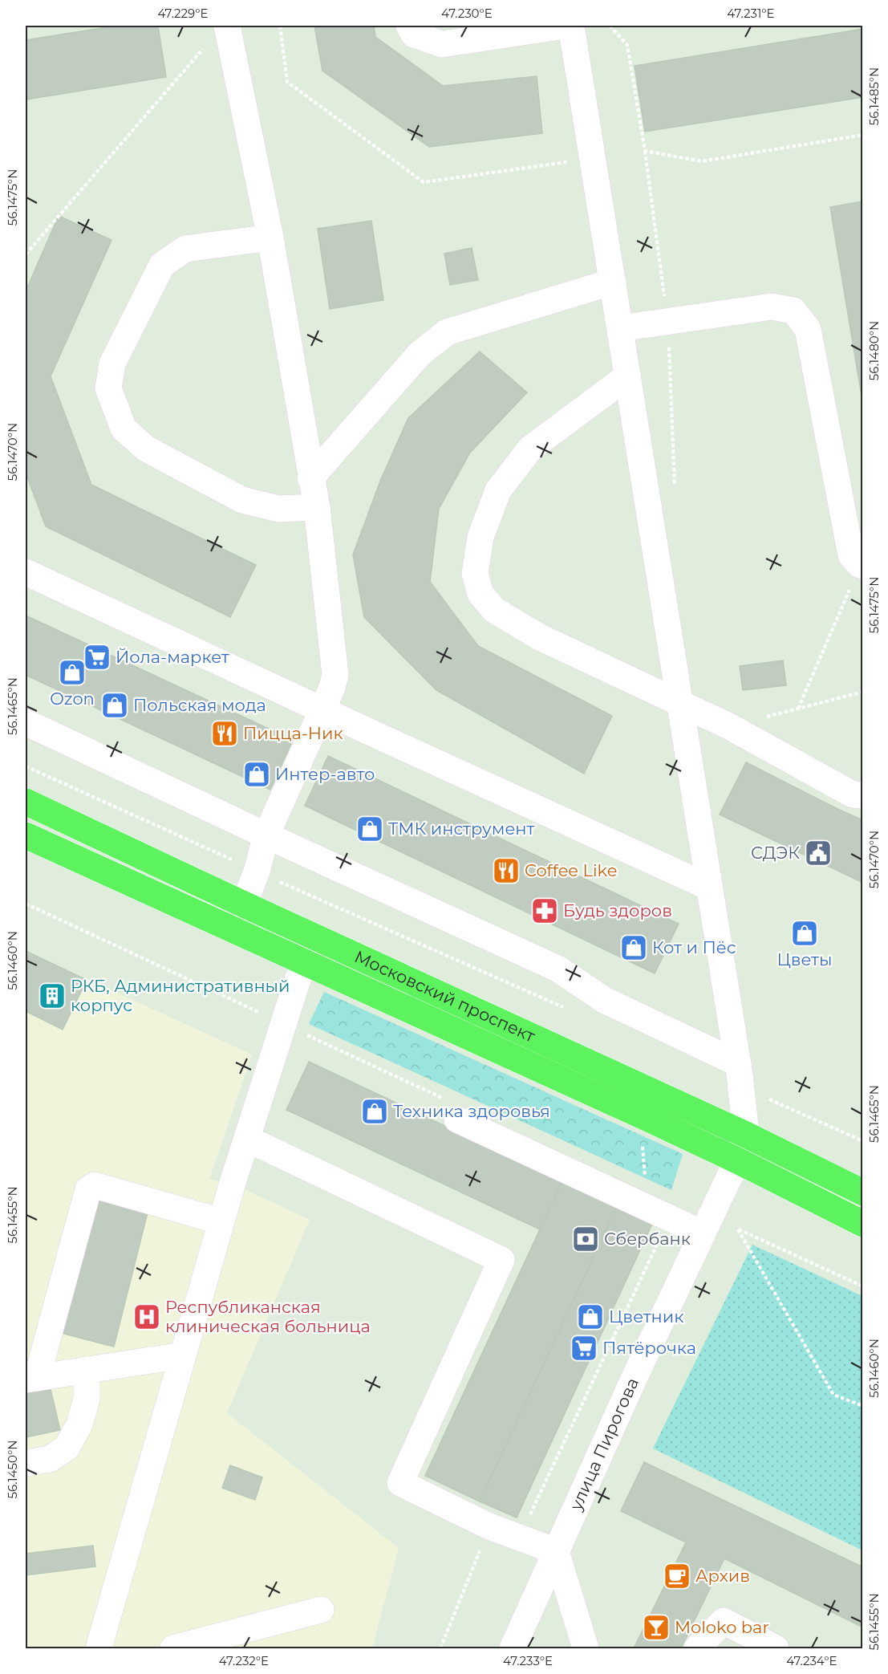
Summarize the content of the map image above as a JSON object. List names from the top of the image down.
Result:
{
  "streets": {
    "main road": ["Московский проспект", "улица Пирогова"]
  },
  "crossings": [
    ["Московский проспект", "улица Пирогова"]
  ],
  "places": {
    "supermarket": ["Йола-маркет", "Пятёрочка"],
    "shop": [
      "Ozon",
      "Польская мода",
      "Интер-авто",
      "ТМК инструмент",
      "Цветы",
      "Кот и Пёс",
      "Техника здоровья",
      "Цветник"
    ],
    "restaurant": ["Пицца-Ник", "Coffee Like"],
    "public building": ["СДЭК"],
    "pharmacy": ["Будь здоров"],
    "building": ["РКБ, Административный корпус"],
    "bank": ["Сбербанк"],
    "hospital": ["Республиканская клиническая больница"],
    "cafe": ["Архив"],
    "bar": ["Moloko bar"]
  },
  "coordinates": [
    "47.229°E",
    "47.230°E",
    "47.231°E",
    "56.1485°N",
    "56.1475°N",
    "56.1480°N",
    "56.1470°N",
    "56.1465°N",
    "56.1460°N",
    "56.1455°N",
    "56.1450°N",
    "47.232°E",
    "47.233°E",
    "47.234°E"
  ]
}
